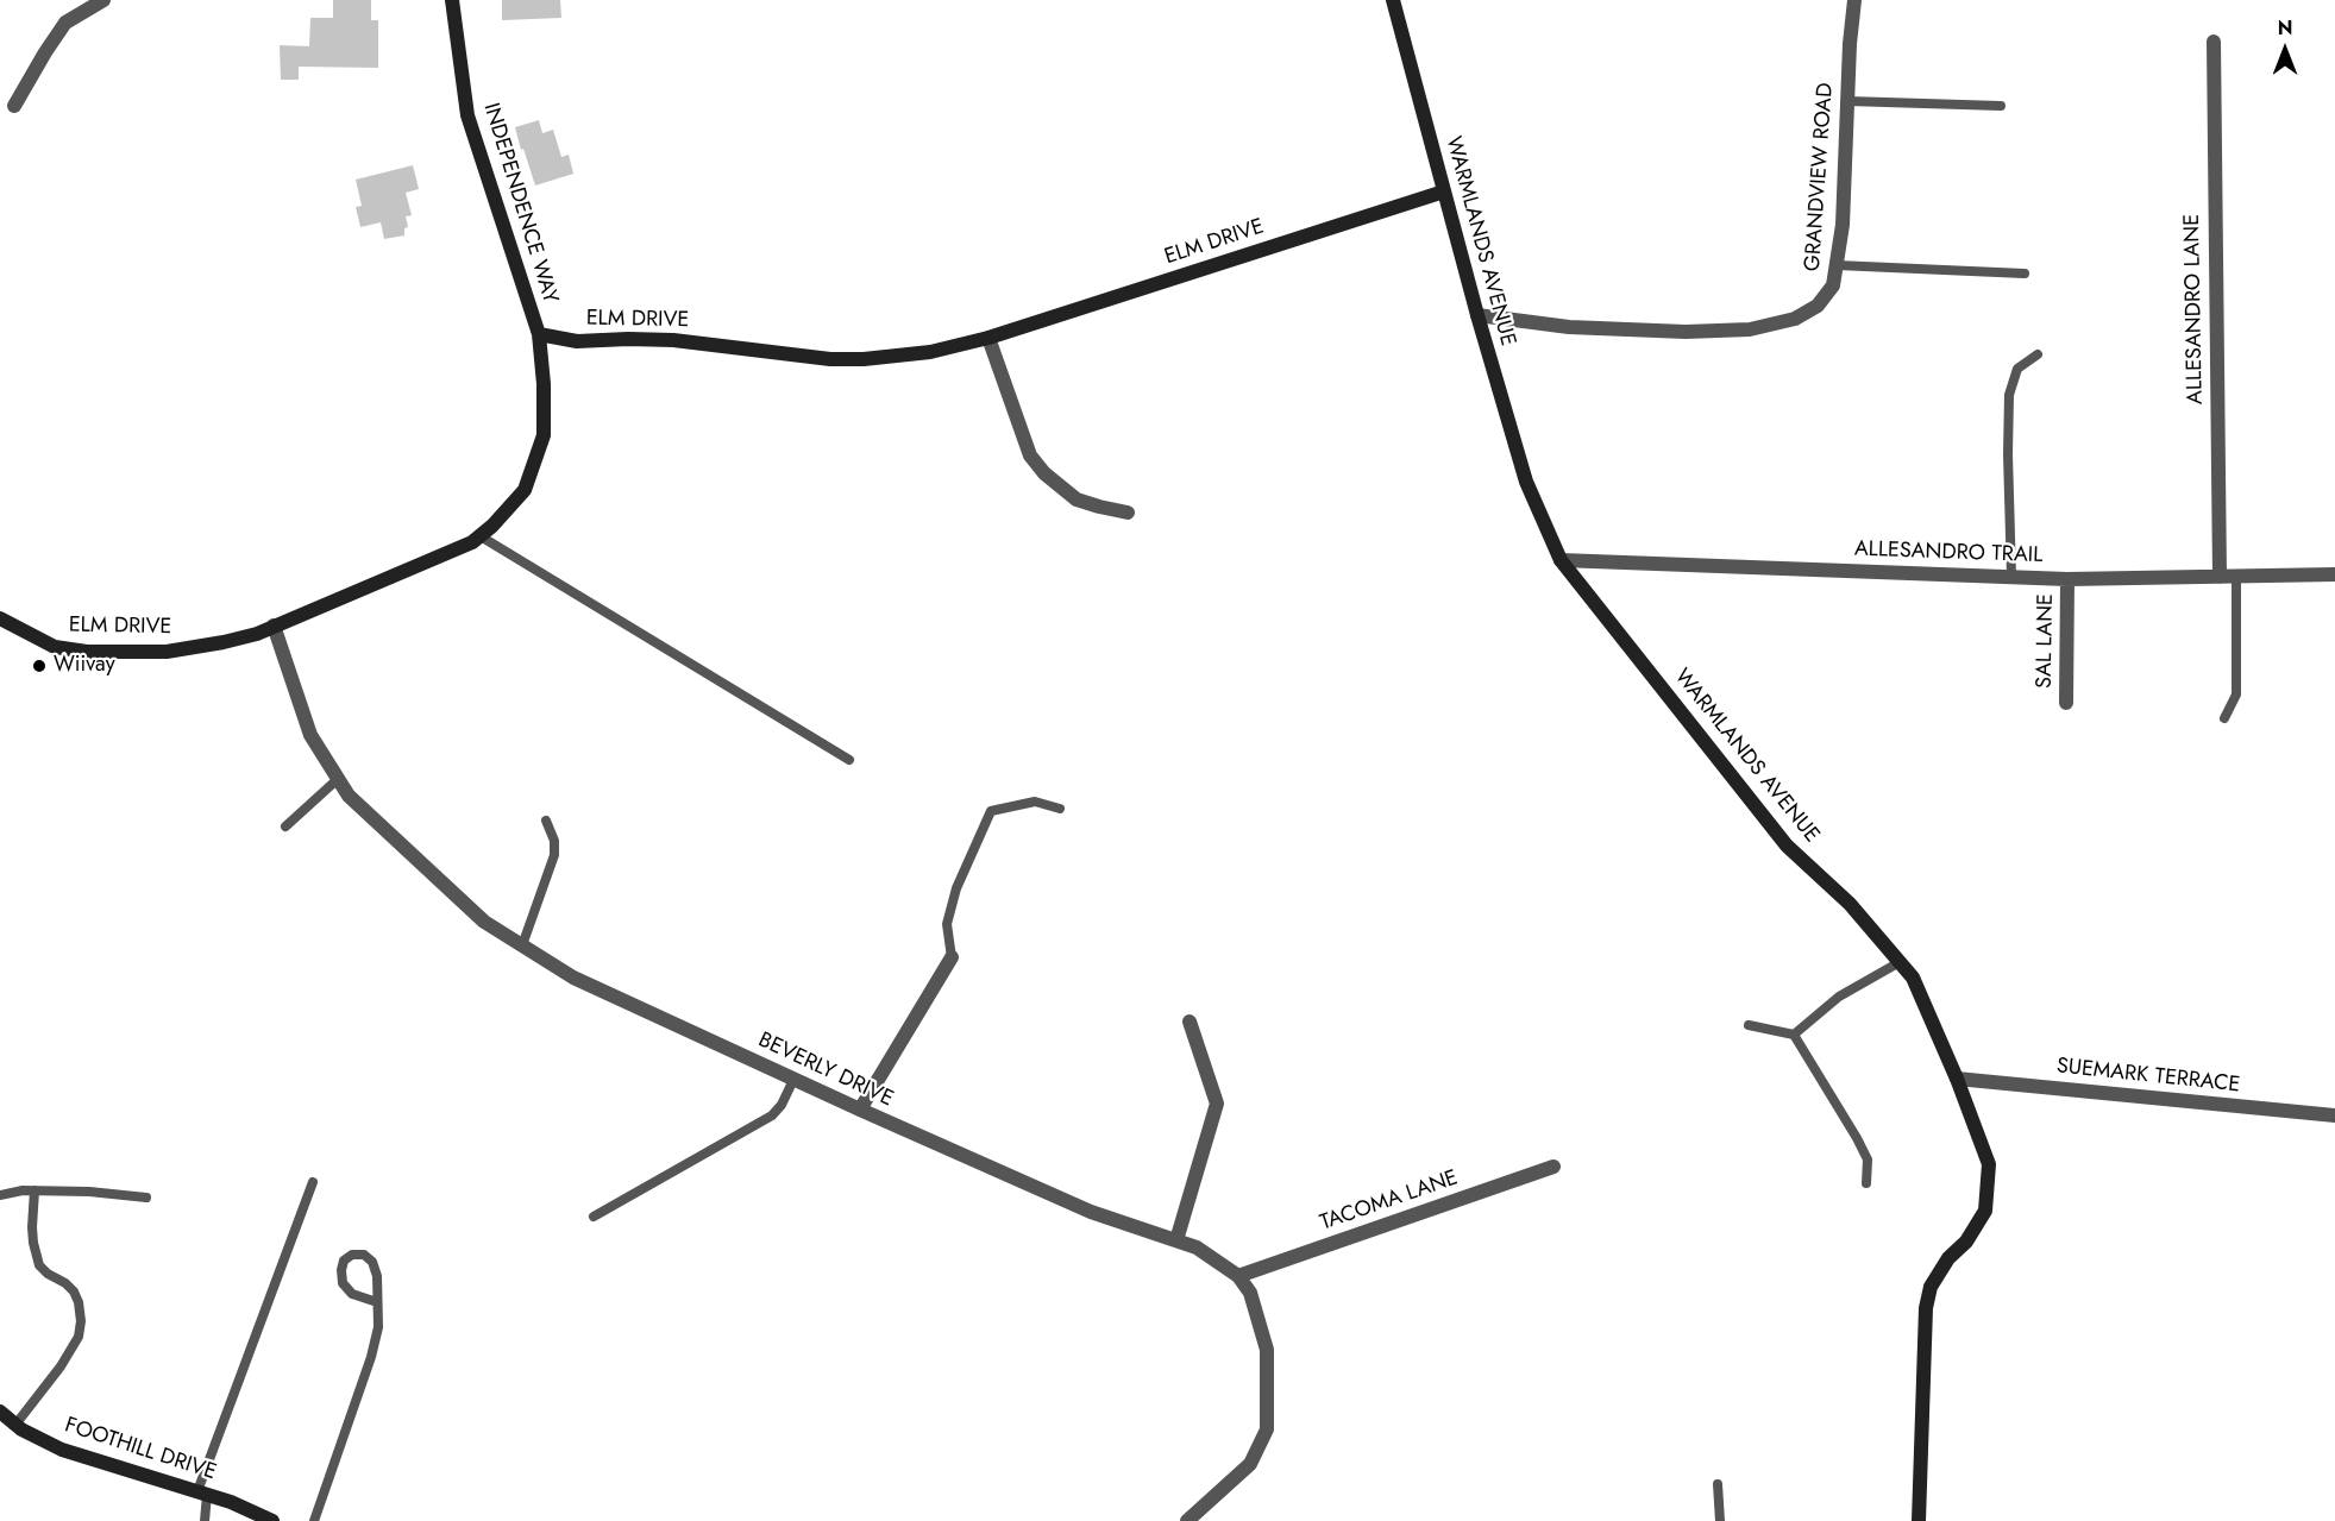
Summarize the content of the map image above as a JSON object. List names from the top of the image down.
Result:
{
  "streets": {
    "street": [
      "GRANDVIEW ROAD",
      "INDEPENDENCE WAY",
      "WARMLANDS AVENUE",
      "ELM DRIVE",
      "ALLESANDRO LANE",
      "ALLESANDRO TRAIL",
      "SAL LANE",
      "BEVERLY DRIVE",
      "SUEMARK TERRACE",
      "TACOMA LANE",
      "FOOTHILL DRIVE"
    ]
  },
  "crossings": [
    ["GRANDVIEW ROAD", "WARMLANDS AVENUE"],
    ["INDEPENDENCE WAY", "ELM DRIVE"],
    ["WARMLANDS AVENUE", "ELM DRIVE"],
    ["WARMLANDS AVENUE", "ALLESANDRO TRAIL"],
    ["WARMLANDS AVENUE", "SUEMARK TERRACE"],
    ["ELM DRIVE", "BEVERLY DRIVE"],
    ["ALLESANDRO LANE", "ALLESANDRO TRAIL"],
    ["ALLESANDRO TRAIL", "SAL LANE"],
    ["BEVERLY DRIVE", "TACOMA LANE"]
  ],
  "places": ["Wiivay"],
  "north": "top"
}
